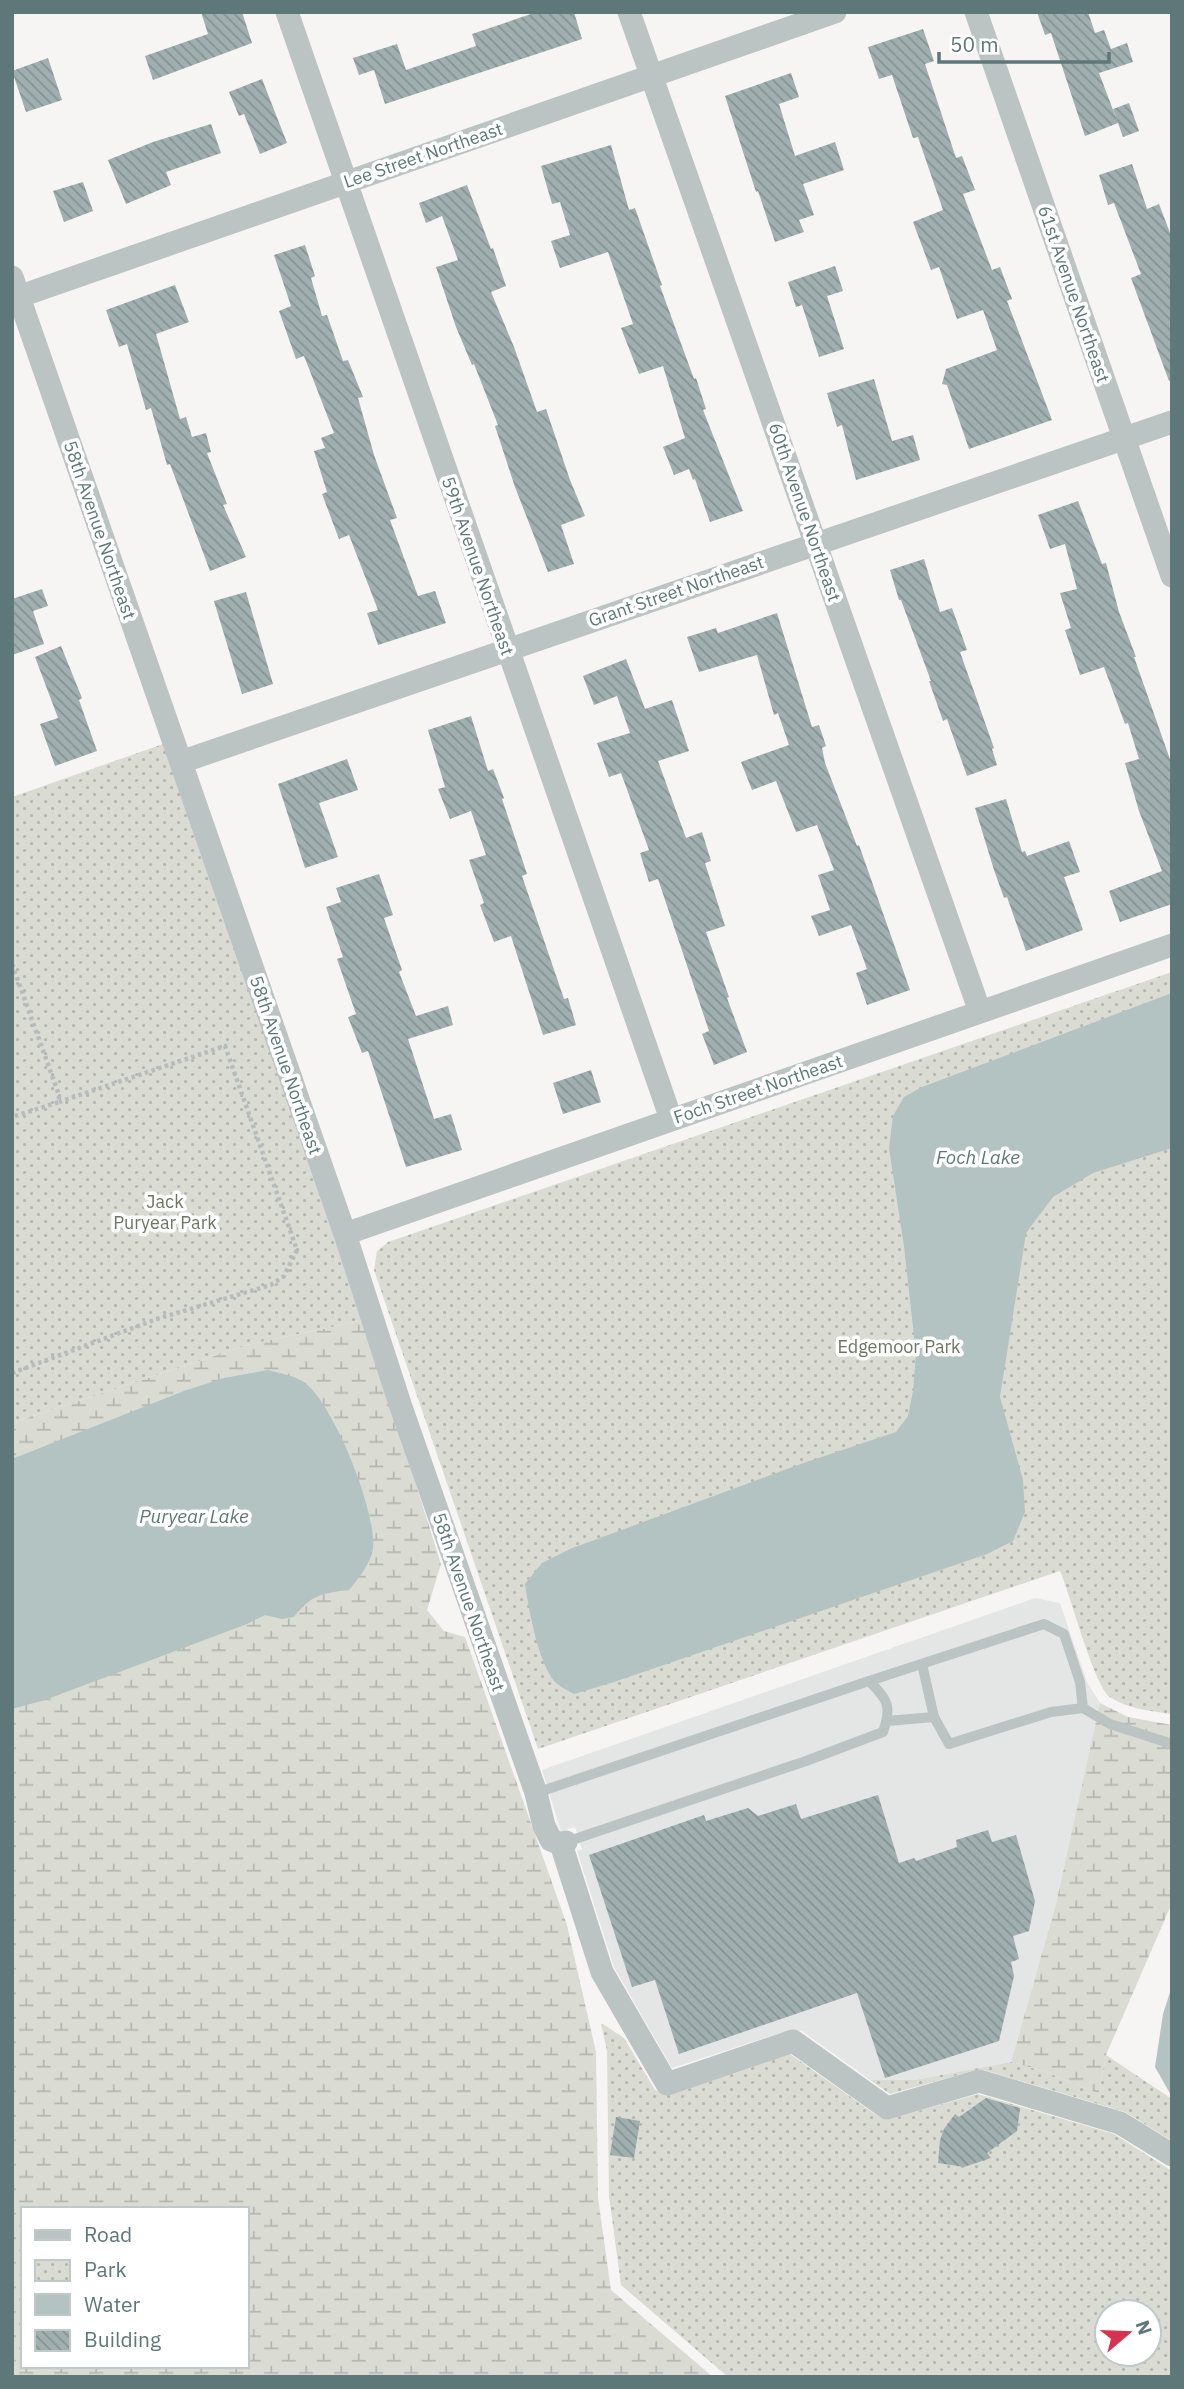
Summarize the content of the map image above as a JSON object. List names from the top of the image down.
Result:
{
  "streets": {
    "street": [
      "Lee Street Northeast",
      "61st Avenue Northeast",
      "60th Avenue Northeast",
      "58th Avenue Northeast",
      "59th Avenue Northeast",
      "Grant Street Northeast",
      "Foch Street Northeast"
    ]
  },
  "crossings": [
    ["Lee Street Northeast", "60th Avenue Northeast"],
    ["Lee Street Northeast", "58th Avenue Northeast"],
    ["Lee Street Northeast", "59th Avenue Northeast"],
    ["61st Avenue Northeast", "Grant Street Northeast"],
    ["60th Avenue Northeast", "Grant Street Northeast"],
    ["60th Avenue Northeast", "Foch Street Northeast"],
    ["58th Avenue Northeast", "Grant Street Northeast"],
    ["58th Avenue Northeast", "Foch Street Northeast"],
    ["59th Avenue Northeast", "Grant Street Northeast"],
    ["59th Avenue Northeast", "Foch Street Northeast"]
  ],
  "water": ["Foch Lake", "Puryear Lake"],
  "parks": ["Jack Puryear Park", "Edgemoor Park"],
  "legend": [
    "Road",
    "Park",
    "Water",
    "Building"
  ],
  "scale_bar": "50 m",
  "north": "right"
}
